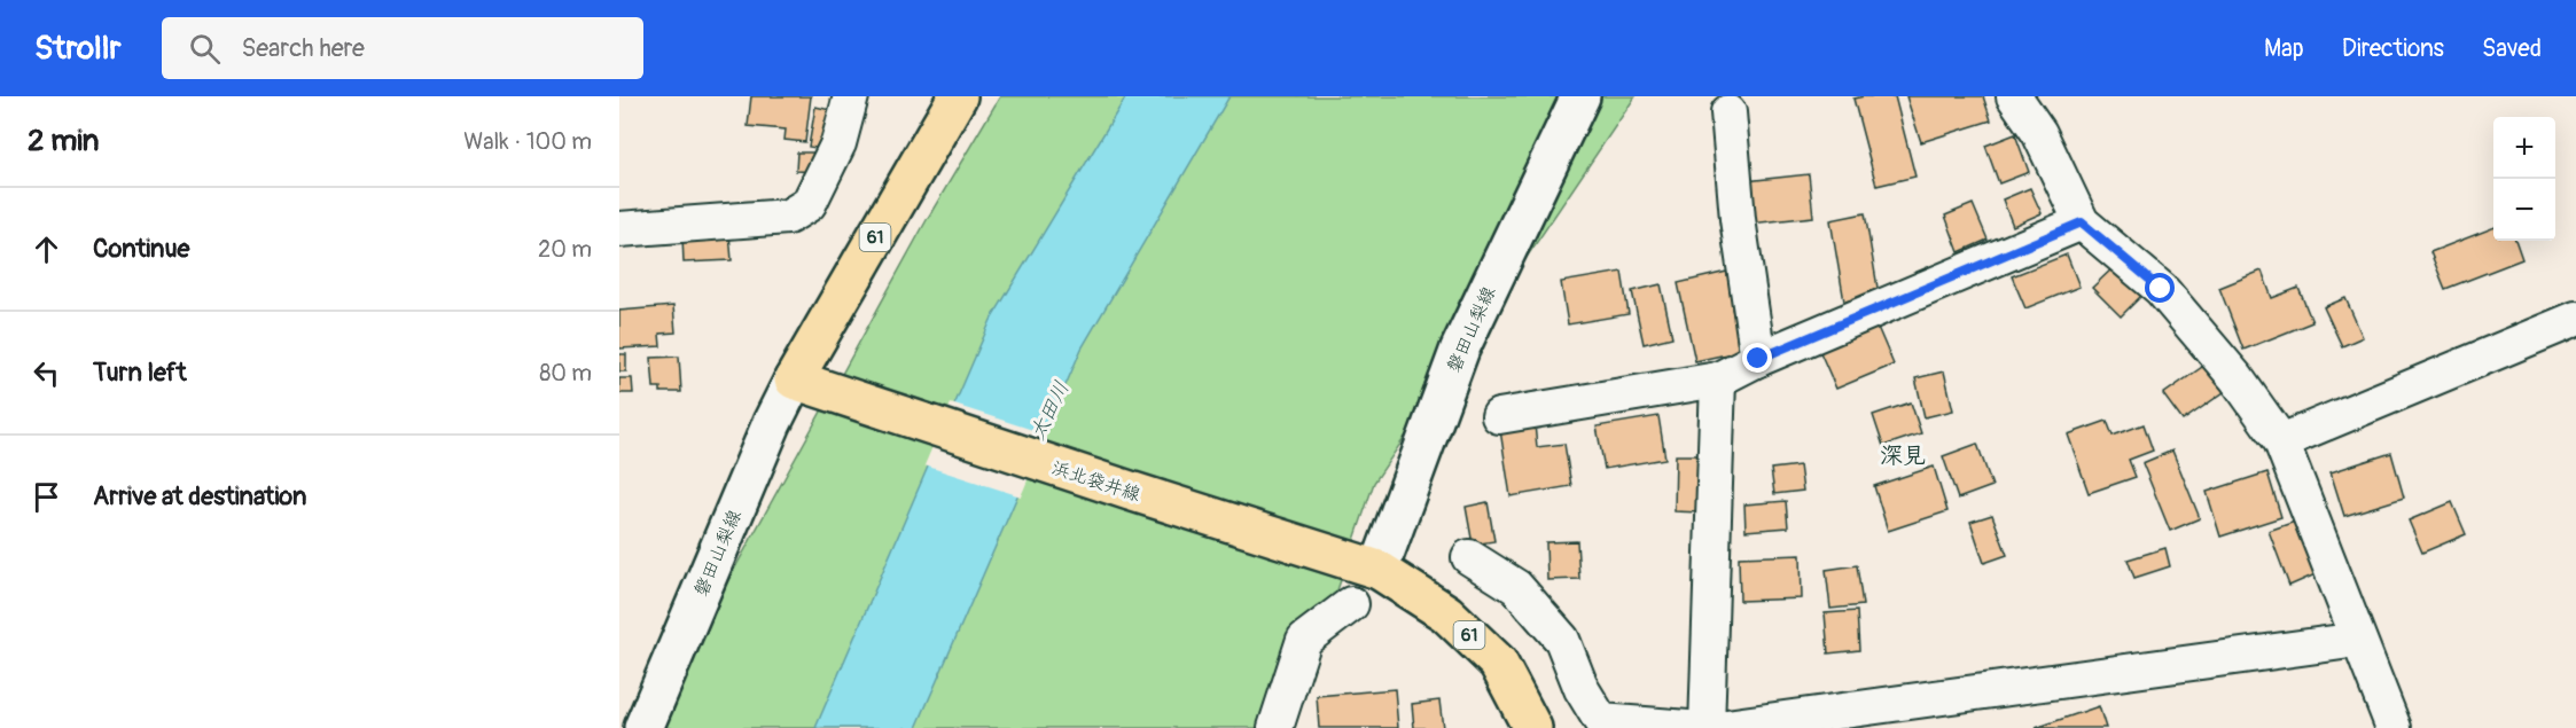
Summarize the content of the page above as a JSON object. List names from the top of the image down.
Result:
{
  "streets": {
    "main road": ["61", "磐田山梨線", "浜北袋井線"]
  },
  "crossings": [
    ["61", "磐田山梨線"],
    ["61", "浜北袋井線"],
    ["磐田山梨線", "浜北袋井線"]
  ],
  "districts": ["深見"],
  "water": ["太田川"],
  "page": {
    "header": "Strollr",
    "search": "Search here",
    "nav": ["Map", "Directions", "Saved"],
    "heading": ["2 min", "Walk · 100 m"],
    "map_buttons": ["+", "−"],
    "list": [
      ["Continue", "20 m"],
      ["Turn left", "80 m"],
      "Arrive at destination"
    ]
  }
}
